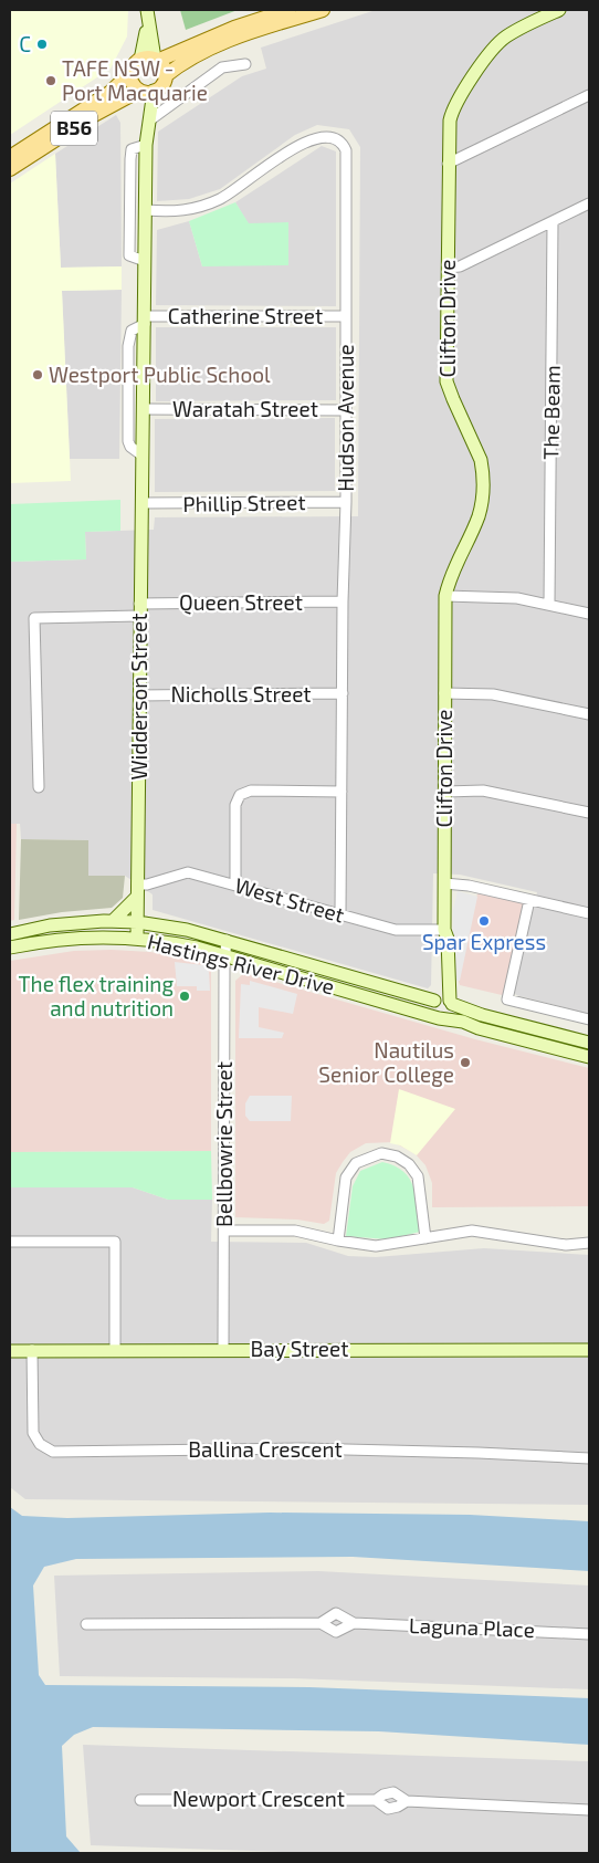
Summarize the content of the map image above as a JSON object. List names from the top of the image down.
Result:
{
  "streets": {
    "main road": ["B56"],
    "street": [
      "Catherine Street",
      "Clifton Drive",
      "Waratah Street",
      "The Beam",
      "Hudson Avenue",
      "Phillip Street",
      "Queen Street",
      "Nicholls Street",
      "Widderson Street",
      "West Street",
      "Hastings River Drive",
      "Bellbowrie Street",
      "Bay Street",
      "Ballina Crescent",
      "Laguna Place",
      "Newport Crescent"
    ]
  },
  "crossings": [
    ["B56", "Widderson Street"],
    ["Catherine Street", "Hudson Avenue"],
    ["Catherine Street", "Widderson Street"],
    ["Clifton Drive", "West Street"],
    ["Clifton Drive", "Hastings River Drive"],
    ["Waratah Street", "Hudson Avenue"],
    ["Waratah Street", "Widderson Street"],
    ["Hudson Avenue", "Phillip Street"],
    ["Hudson Avenue", "Queen Street"],
    ["Hudson Avenue", "Nicholls Street"],
    ["Hudson Avenue", "Widderson Street"],
    ["Hudson Avenue", "West Street"],
    ["Phillip Street", "Widderson Street"],
    ["Queen Street", "Widderson Street"],
    ["Nicholls Street", "Widderson Street"],
    ["Widderson Street", "West Street"],
    ["Widderson Street", "Hastings River Drive"],
    ["Hastings River Drive", "Bellbowrie Street"],
    ["Bellbowrie Street", "Bay Street"],
    ["Bay Street", "Ballina Crescent"]
  ],
  "places": [
    "C",
    "TAFE NSW - Port Macquarie",
    "Westport Public School",
    "Spar Express",
    "The flex training and nutrition",
    "Nautilus Senior College"
  ]
}
